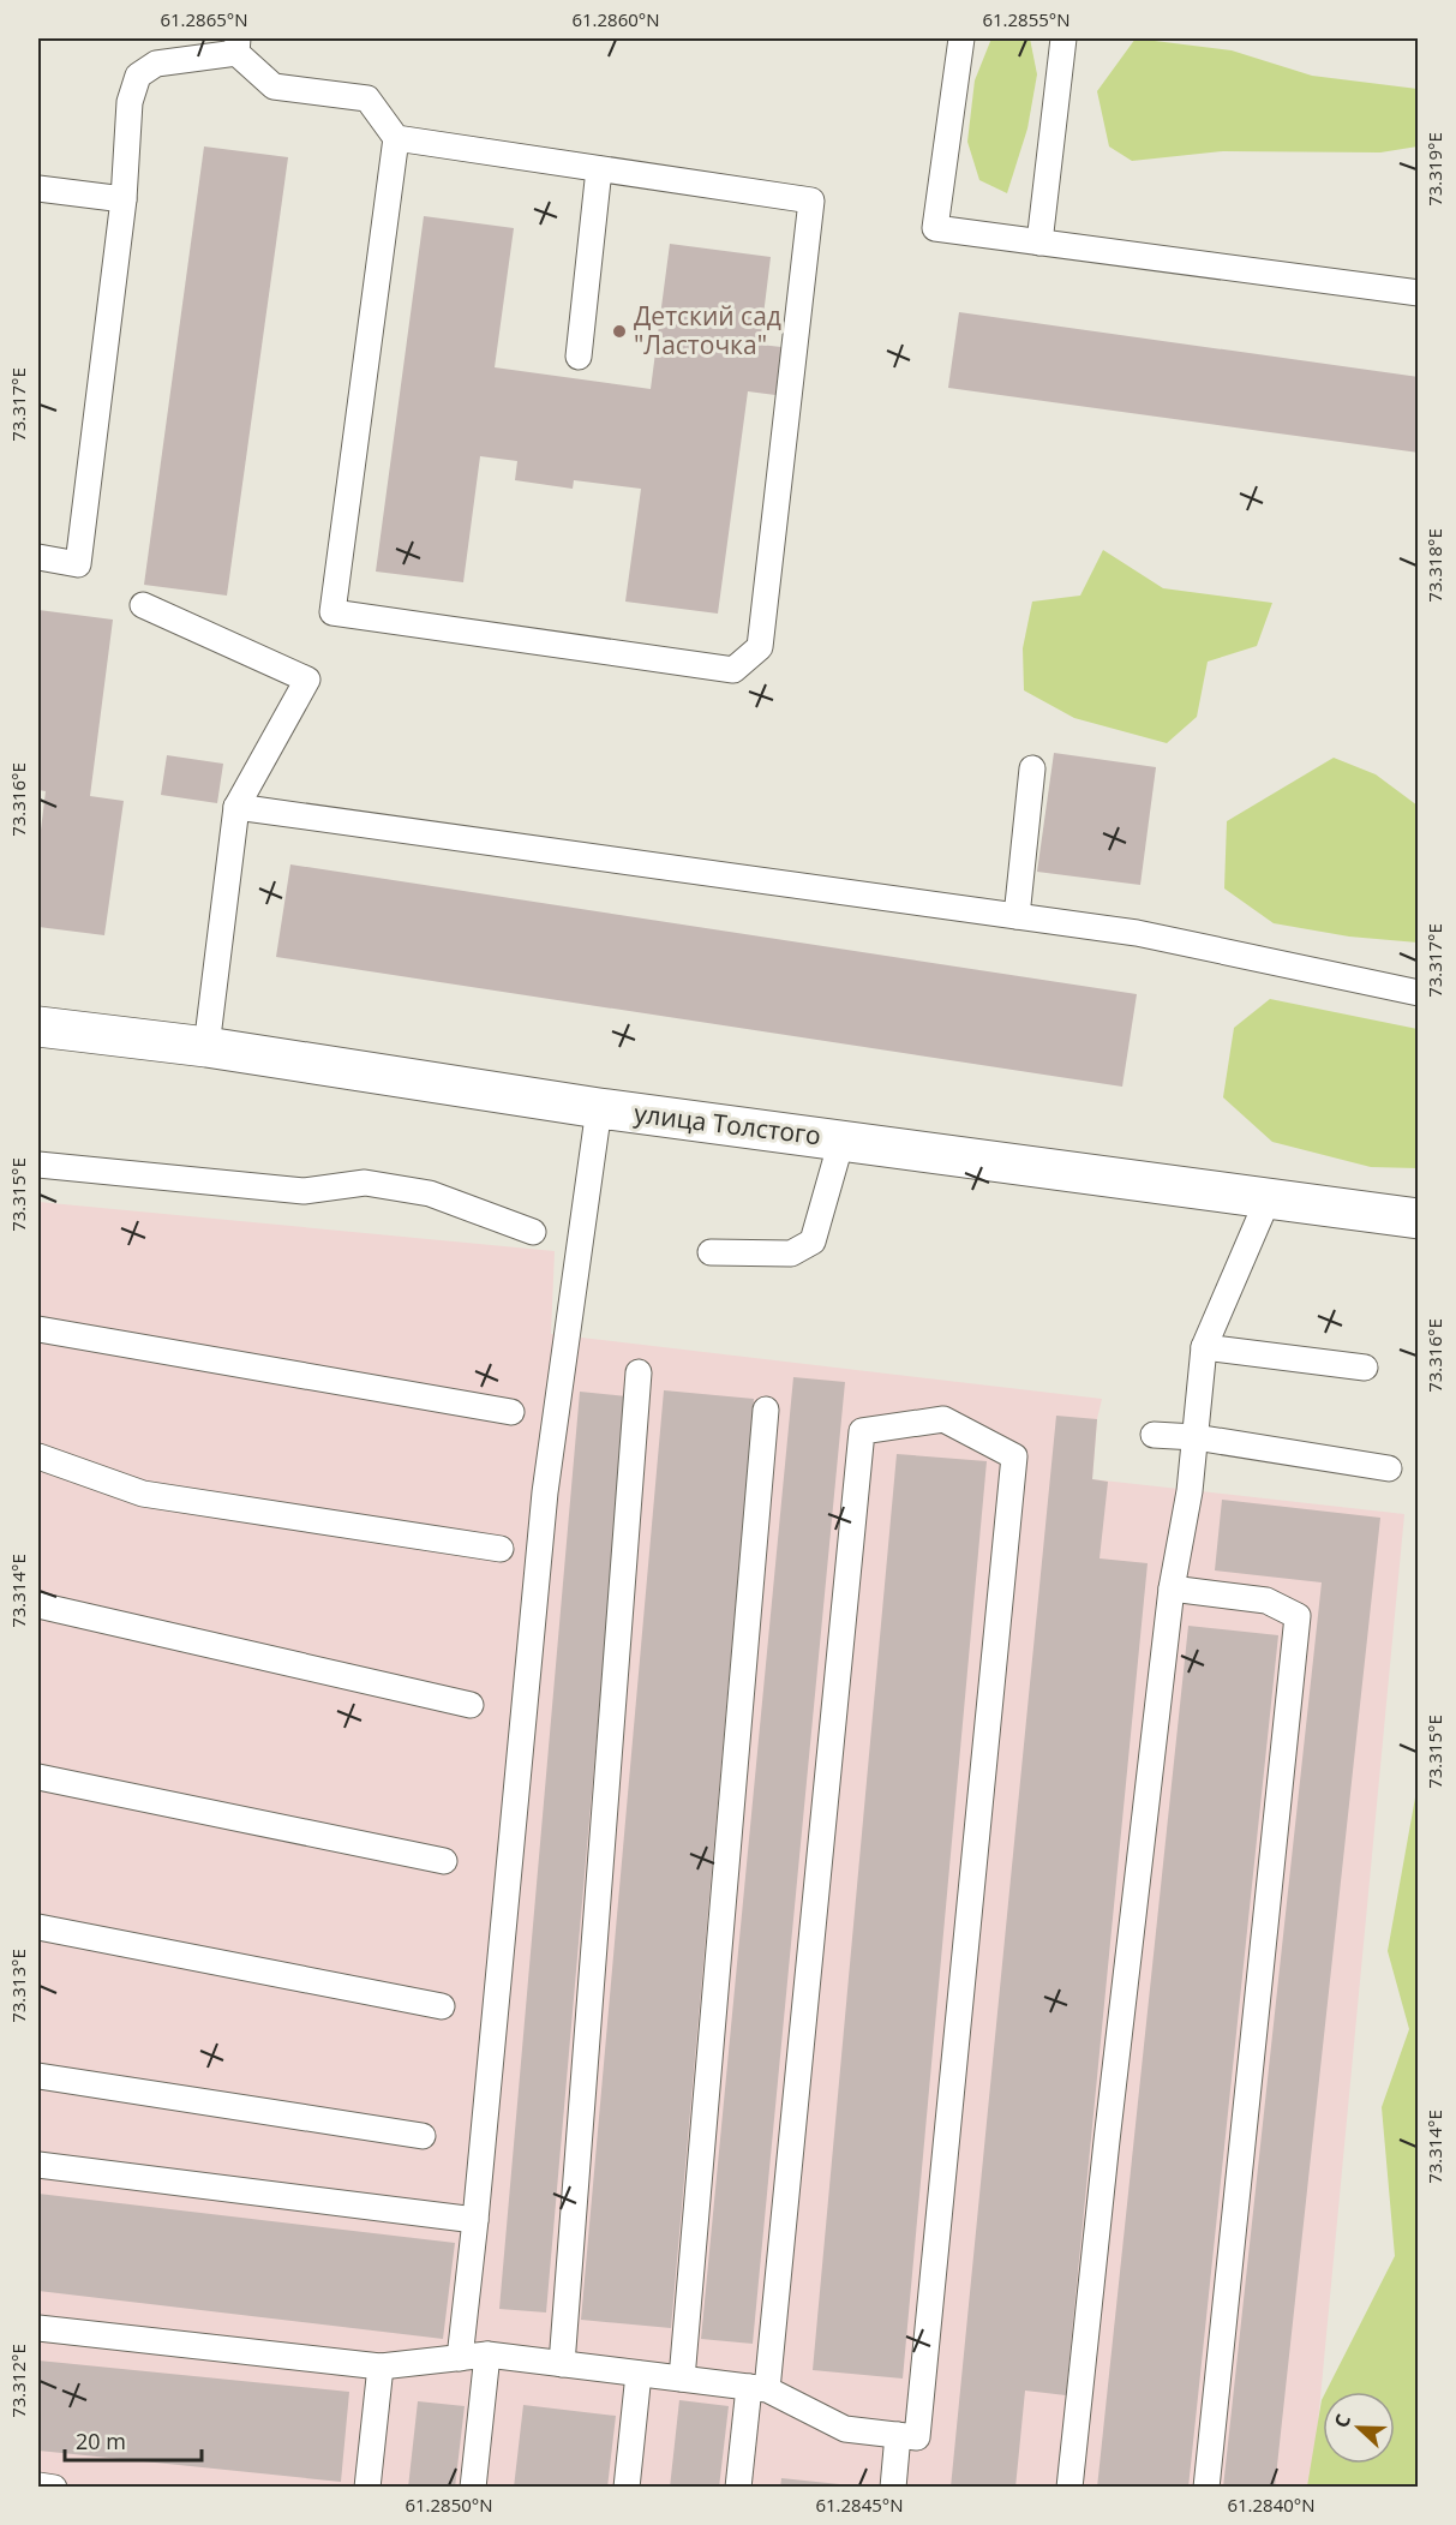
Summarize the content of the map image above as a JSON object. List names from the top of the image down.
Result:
{
  "streets": {
    "street": ["улица Толстого"]
  },
  "places": ["Детский сад \"Ласточка\""],
  "scale_bar": "20 m",
  "north": "left",
  "coordinates": [
    "61.2865°N",
    "61.2860°N",
    "61.2855°N",
    "73.319°E",
    "73.317°E",
    "73.318°E",
    "73.316°E",
    "73.315°E",
    "73.314°E",
    "73.313°E",
    "73.312°E",
    "61.2850°N",
    "61.2845°N",
    "61.2840°N"
  ]
}
